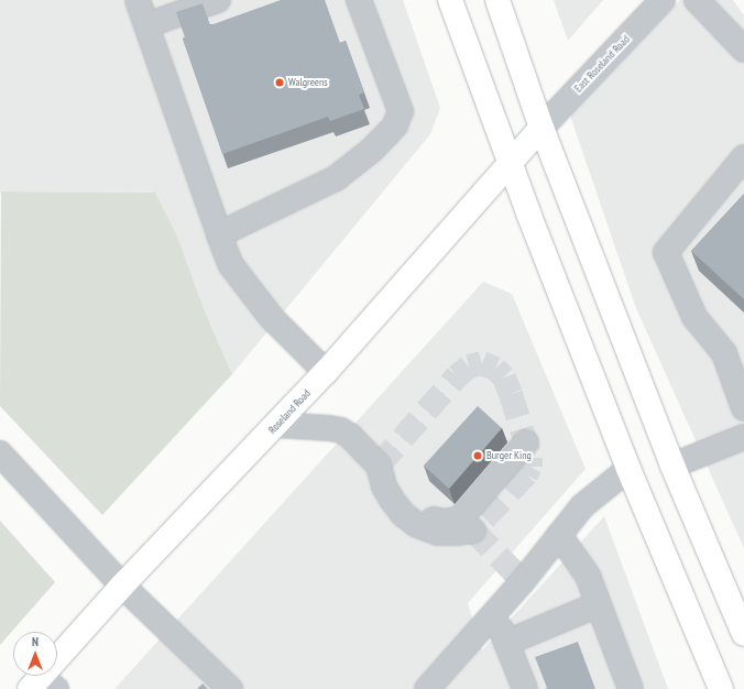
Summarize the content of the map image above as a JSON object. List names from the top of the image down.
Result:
{
  "streets": {
    "main road": ["Roseland Road"],
    "street": ["East Roseland Road"]
  },
  "crossings": [
    ["East Roseland Road", "Roseland Road"]
  ],
  "places": ["Walgreens", "Burger King"],
  "north": "top"
}
